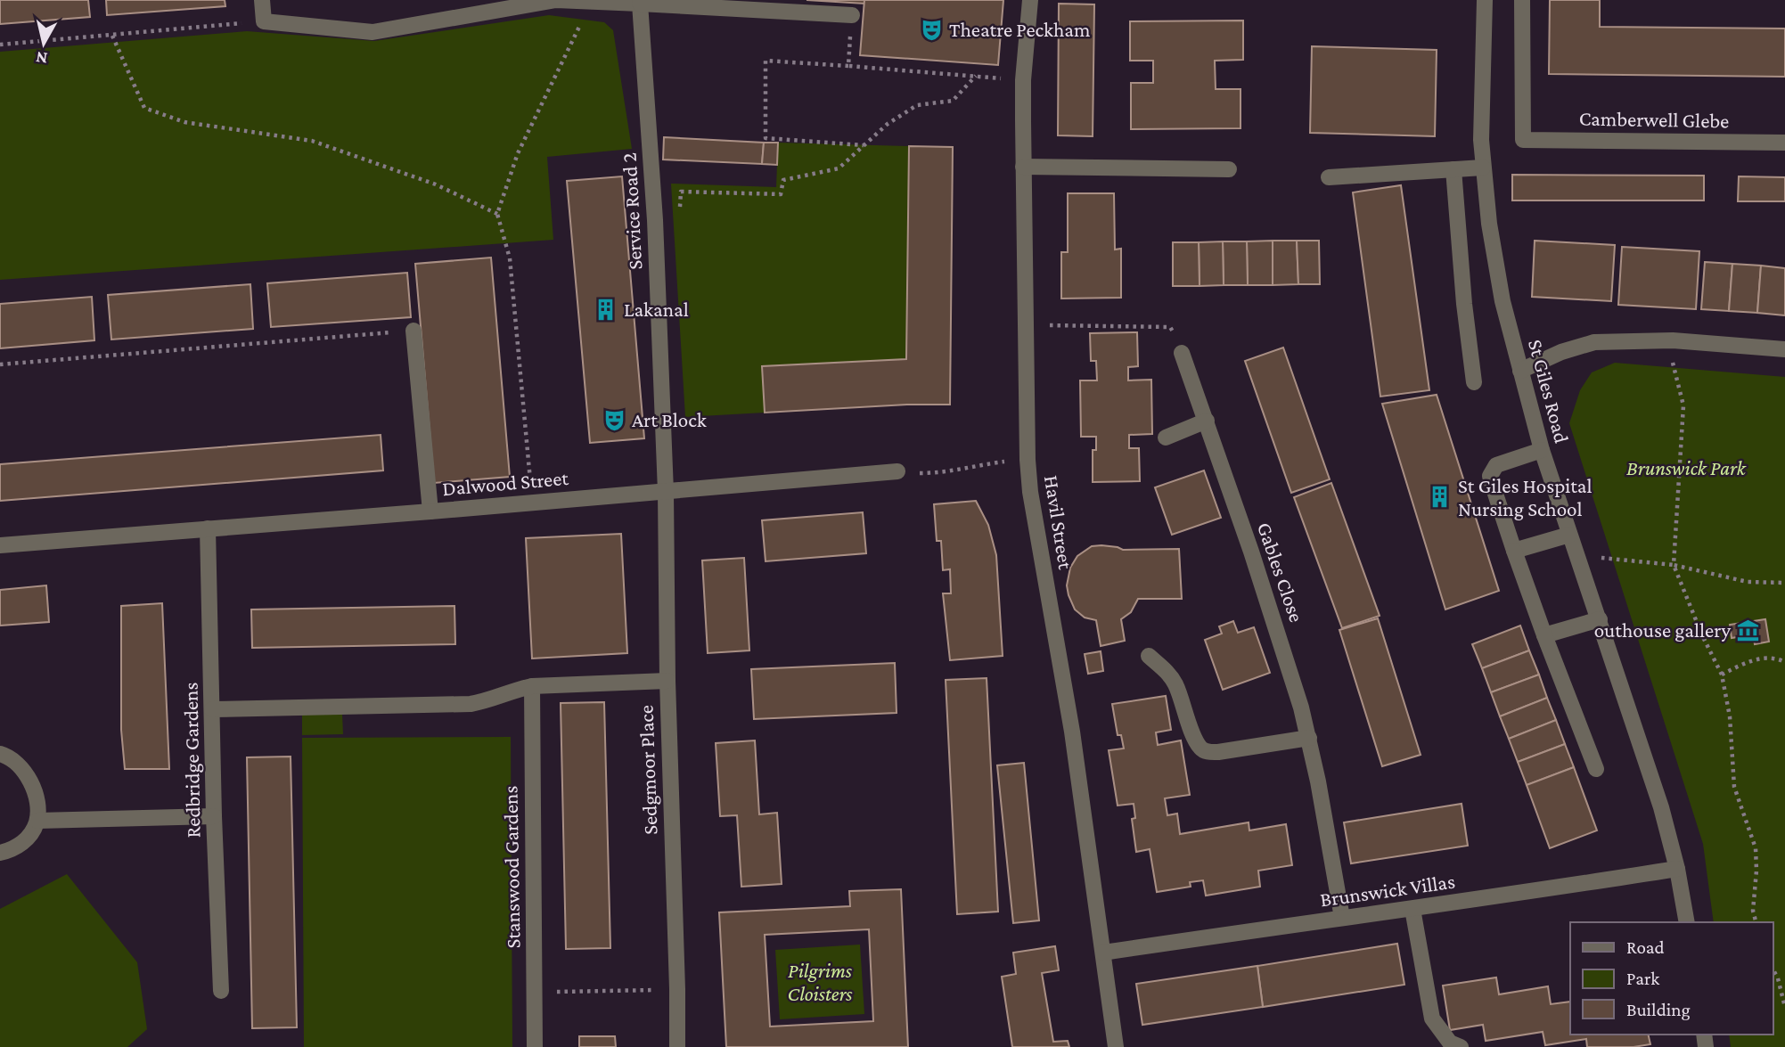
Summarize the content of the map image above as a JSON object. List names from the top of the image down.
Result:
{
  "streets": {
    "street": [
      "Camberwell Glebe",
      "Service Road 2",
      "St Giles Road",
      "Dalwood Street",
      "Havil Street",
      "Gables Close",
      "Redbridge Gardens",
      "Sedgmoor Place",
      "Stanswood Gardens",
      "Brunswick Villas"
    ]
  },
  "crossings": [
    ["Service Road 2", "Dalwood Street"],
    ["Service Road 2", "Sedgmoor Place"],
    ["St Giles Road", "Brunswick Villas"],
    ["Dalwood Street", "Redbridge Gardens"],
    ["Dalwood Street", "Sedgmoor Place"],
    ["Havil Street", "Brunswick Villas"],
    ["Gables Close", "Brunswick Villas"]
  ],
  "parks": ["Brunswick Park", "Pilgrims Cloisters"],
  "places": {
    "theatre": ["Theatre Peckham", "Art Block"],
    "building": ["Lakanal", "St Giles Hospital Nursing School"],
    "museum": ["outhouse gallery"]
  },
  "legend": ["Road", "Park", "Building"],
  "north": "bottom"
}
